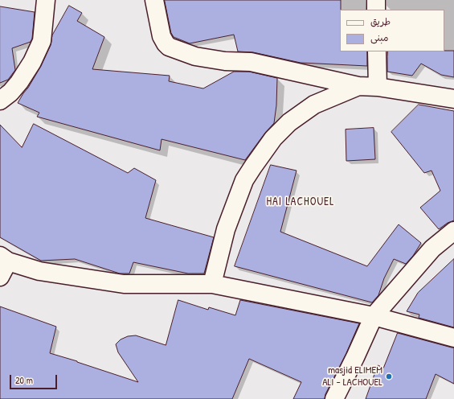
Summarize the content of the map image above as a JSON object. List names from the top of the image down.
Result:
{
  "districts": ["HAI LACHOUEL"],
  "places": ["masjid ELIMEM ALI - LACHOUEL"],
  "legend": ["طريق", "مبنى"],
  "scale_bar": "20 m"
}
